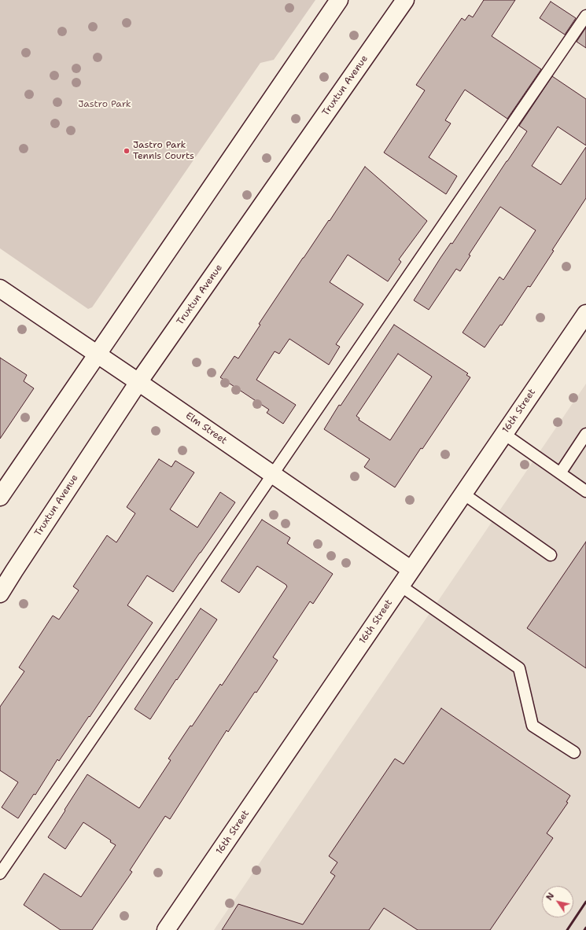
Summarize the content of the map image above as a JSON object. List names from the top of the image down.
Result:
{
  "streets": {
    "main road": ["Truxtun Avenue", "16th Street", "Elm Street"]
  },
  "crossings": [
    ["Truxtun Avenue", "Elm Street"],
    ["16th Street", "Elm Street"]
  ],
  "parks": ["Jastro Park"],
  "places": ["Jastro Park Tennis Courts"],
  "north": "top left"
}
